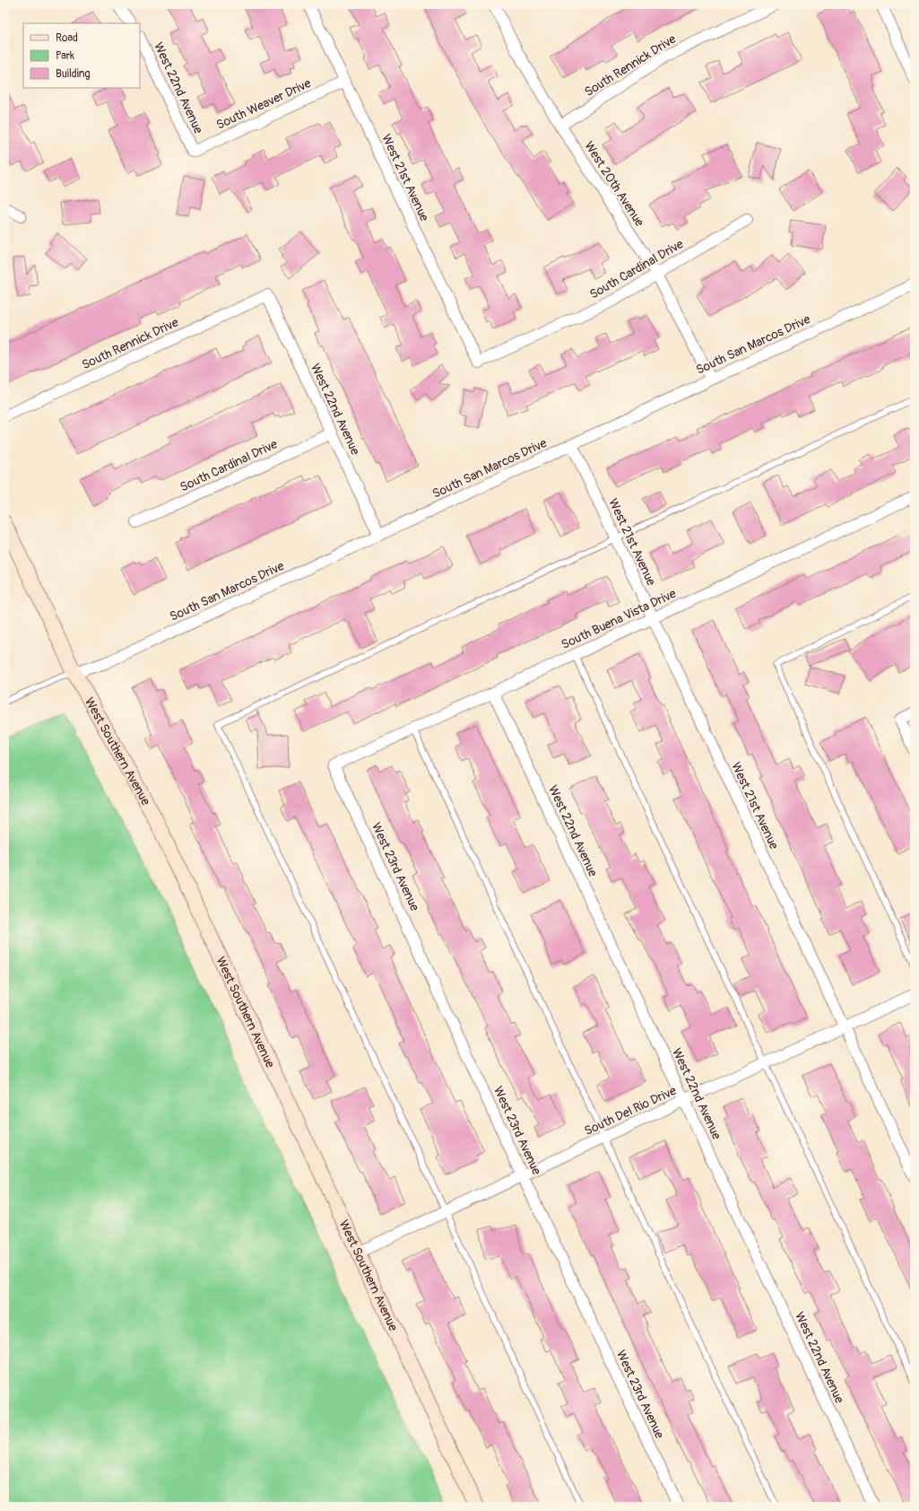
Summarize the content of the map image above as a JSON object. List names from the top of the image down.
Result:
{
  "streets": {
    "main road": ["West Southern Avenue"],
    "street": [
      "South Rennick Drive",
      "West 22nd Avenue",
      "South Weaver Drive",
      "West 21st Avenue",
      "West 20th Avenue",
      "South Cardinal Drive",
      "South San Marcos Drive",
      "South Buena Vista Drive",
      "West 23rd Avenue",
      "South Del Rio Drive"
    ]
  },
  "crossings": [
    ["South Rennick Drive", "West 22nd Avenue"],
    ["South Rennick Drive", "West 20th Avenue"],
    ["West 22nd Avenue", "South Weaver Drive"],
    ["West 22nd Avenue", "South Cardinal Drive"],
    ["West 22nd Avenue", "South San Marcos Drive"],
    ["West 22nd Avenue", "South Buena Vista Drive"],
    ["West 22nd Avenue", "South Del Rio Drive"],
    ["South Weaver Drive", "West 21st Avenue"],
    ["West 21st Avenue", "South Cardinal Drive"],
    ["West 21st Avenue", "South San Marcos Drive"],
    ["West 21st Avenue", "South Buena Vista Drive"],
    ["West 21st Avenue", "South Del Rio Drive"],
    ["West 20th Avenue", "South Cardinal Drive"],
    ["West 20th Avenue", "South San Marcos Drive"],
    ["South San Marcos Drive", "West Southern Avenue"],
    ["South Buena Vista Drive", "West 23rd Avenue"],
    ["West Southern Avenue", "South Del Rio Drive"],
    ["West 23rd Avenue", "South Del Rio Drive"]
  ],
  "legend": ["Road", "Park", "Building"]
}
